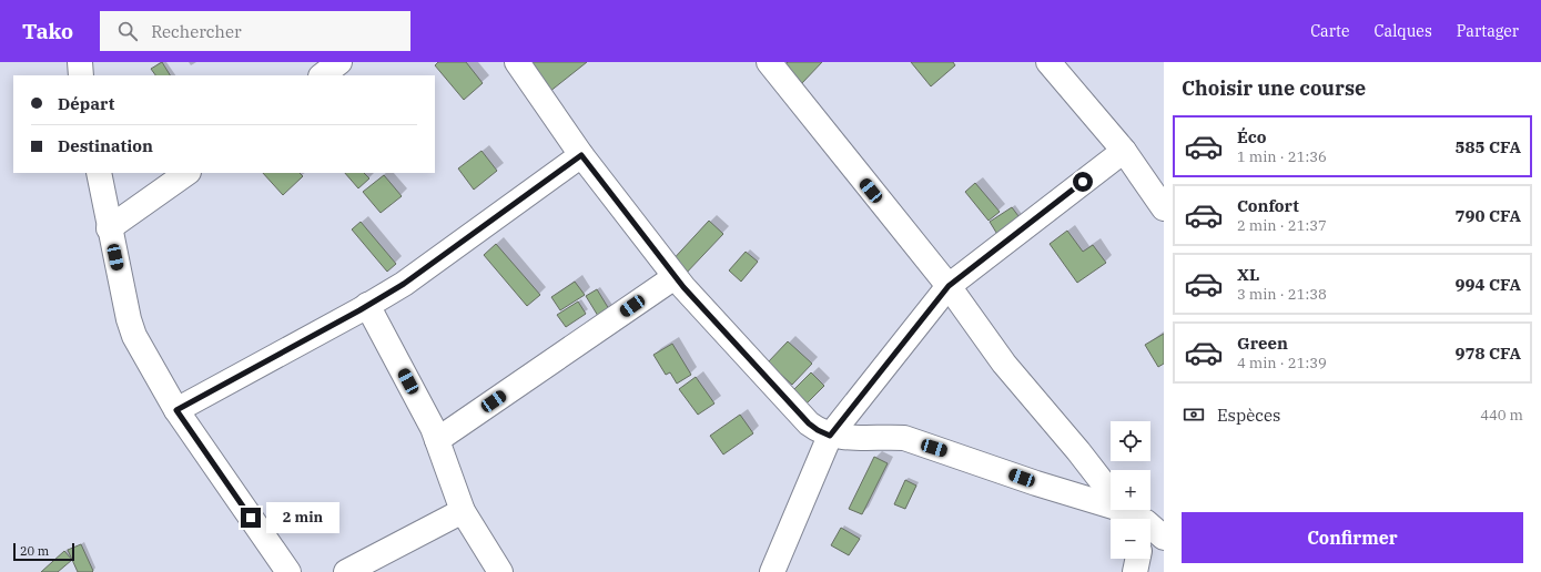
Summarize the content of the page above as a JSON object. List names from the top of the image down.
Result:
{
  "scale_bar": "20 m",
  "page": {
    "header": "Tako",
    "search": "Rechercher",
    "nav": ["Carte", "Calques", "Partager"],
    "heading": "Choisir une course",
    "banner": ["Départ", "Destination"],
    "list": [
      {
        "name": "Éco",
        "note": "1 min · 21:36",
        "value": "585 CFA"
      },
      {
        "name": "Confort",
        "note": "2 min · 21:37",
        "value": "790 CFA"
      },
      {
        "name": "XL",
        "note": "3 min · 21:38",
        "value": "994 CFA"
      },
      {
        "name": "Green",
        "note": "4 min · 21:39",
        "value": "978 CFA"
      }
    ],
    "pay": ["Espèces", "440 m"],
    "map_buttons": ["+", "−"],
    "bubble": "2 min",
    "buttons": "Confirmer",
    "scale": "20 m"
  }
}
